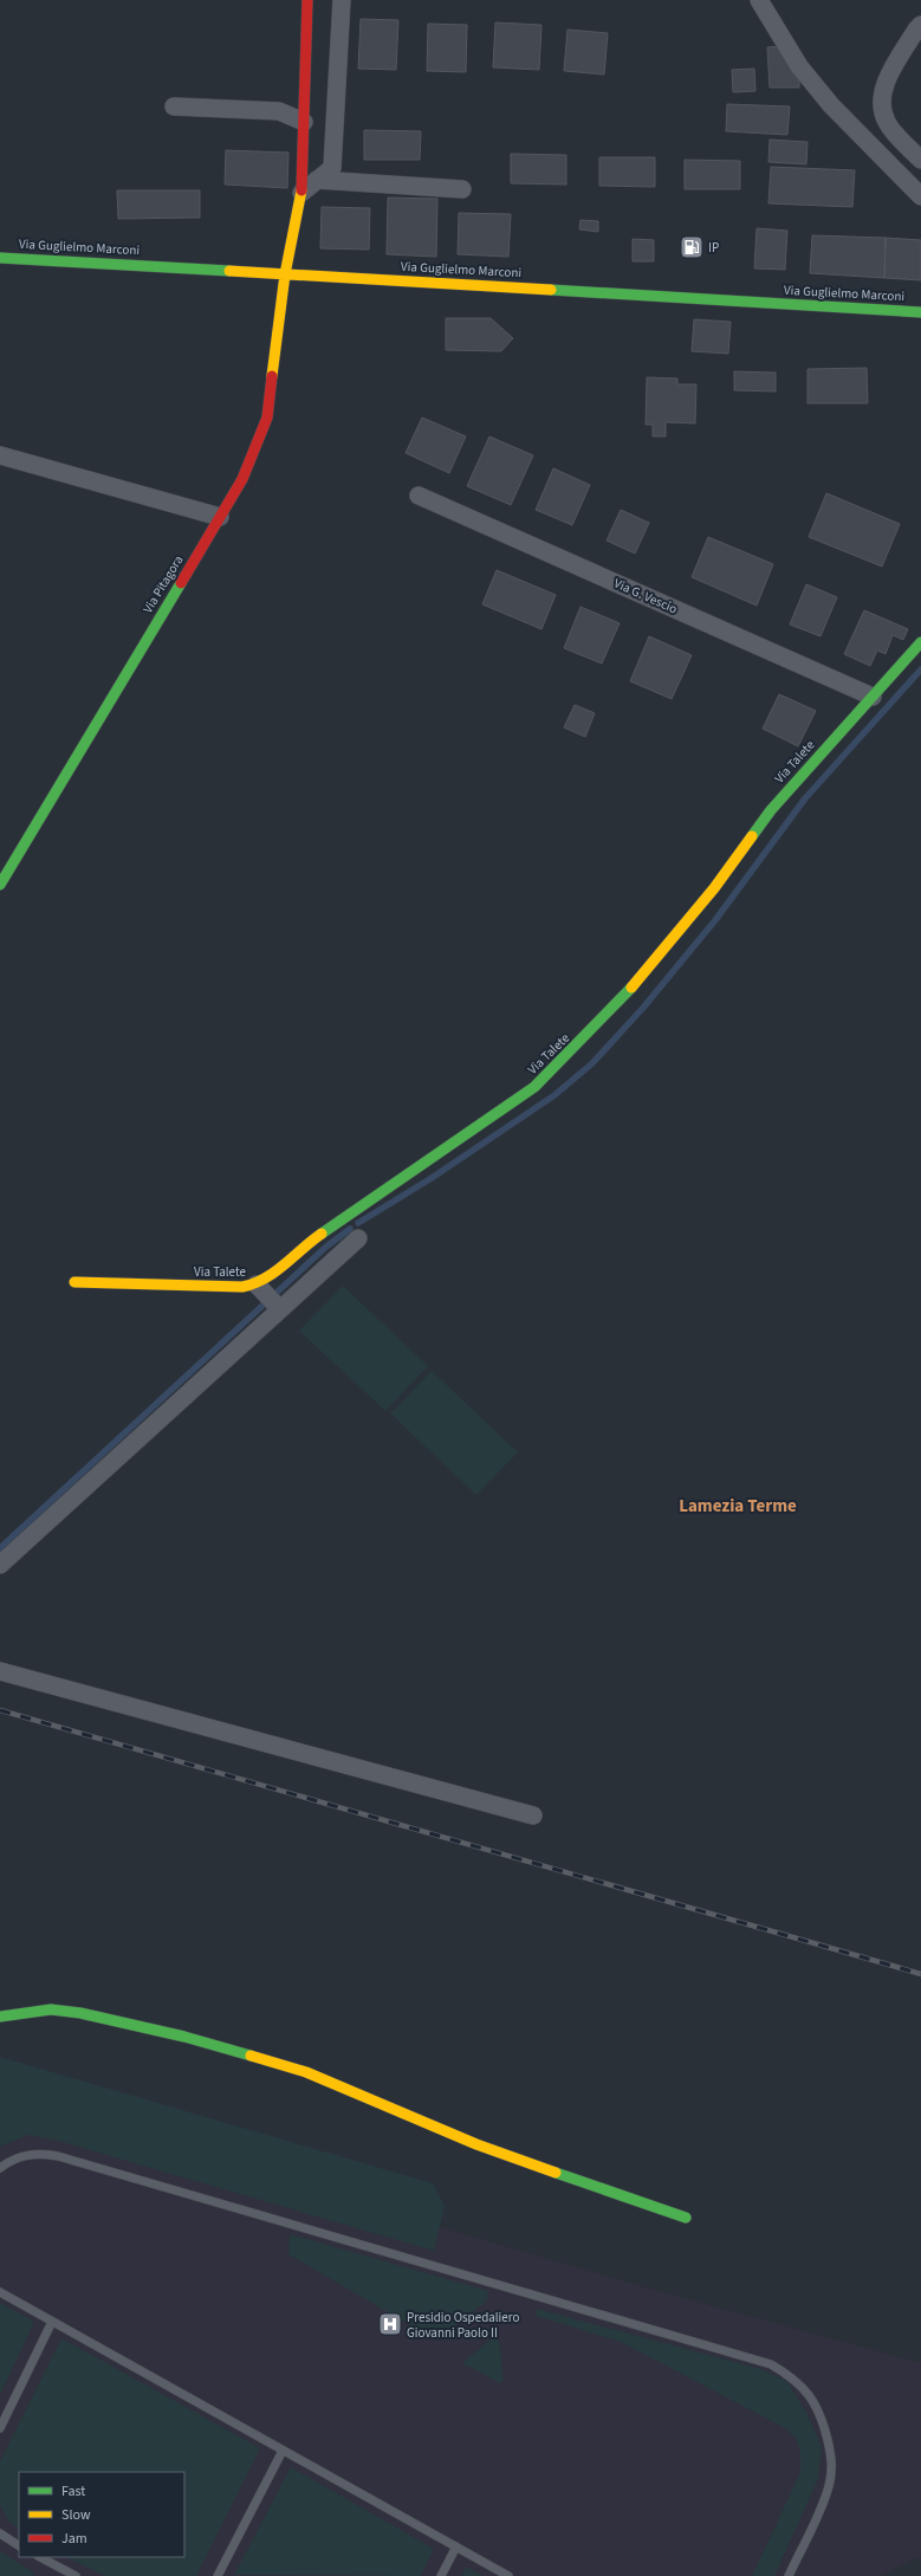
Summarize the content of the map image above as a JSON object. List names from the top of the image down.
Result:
{
  "streets": {
    "street": [
      "Via Guglielmo Marconi",
      "Via Pitagora",
      "Via G. Vescio",
      "Via Talete"
    ]
  },
  "crossings": [
    ["Via Guglielmo Marconi", "Via Pitagora"],
    ["Via G. Vescio", "Via Talete"]
  ],
  "districts": ["Lamezia Terme"],
  "places": {
    "fuel station": ["IP"],
    "hospital": ["Presidio Ospedaliero Giovanni Paolo II"]
  },
  "legend": ["Fast", "Slow", "Jam"]
}
